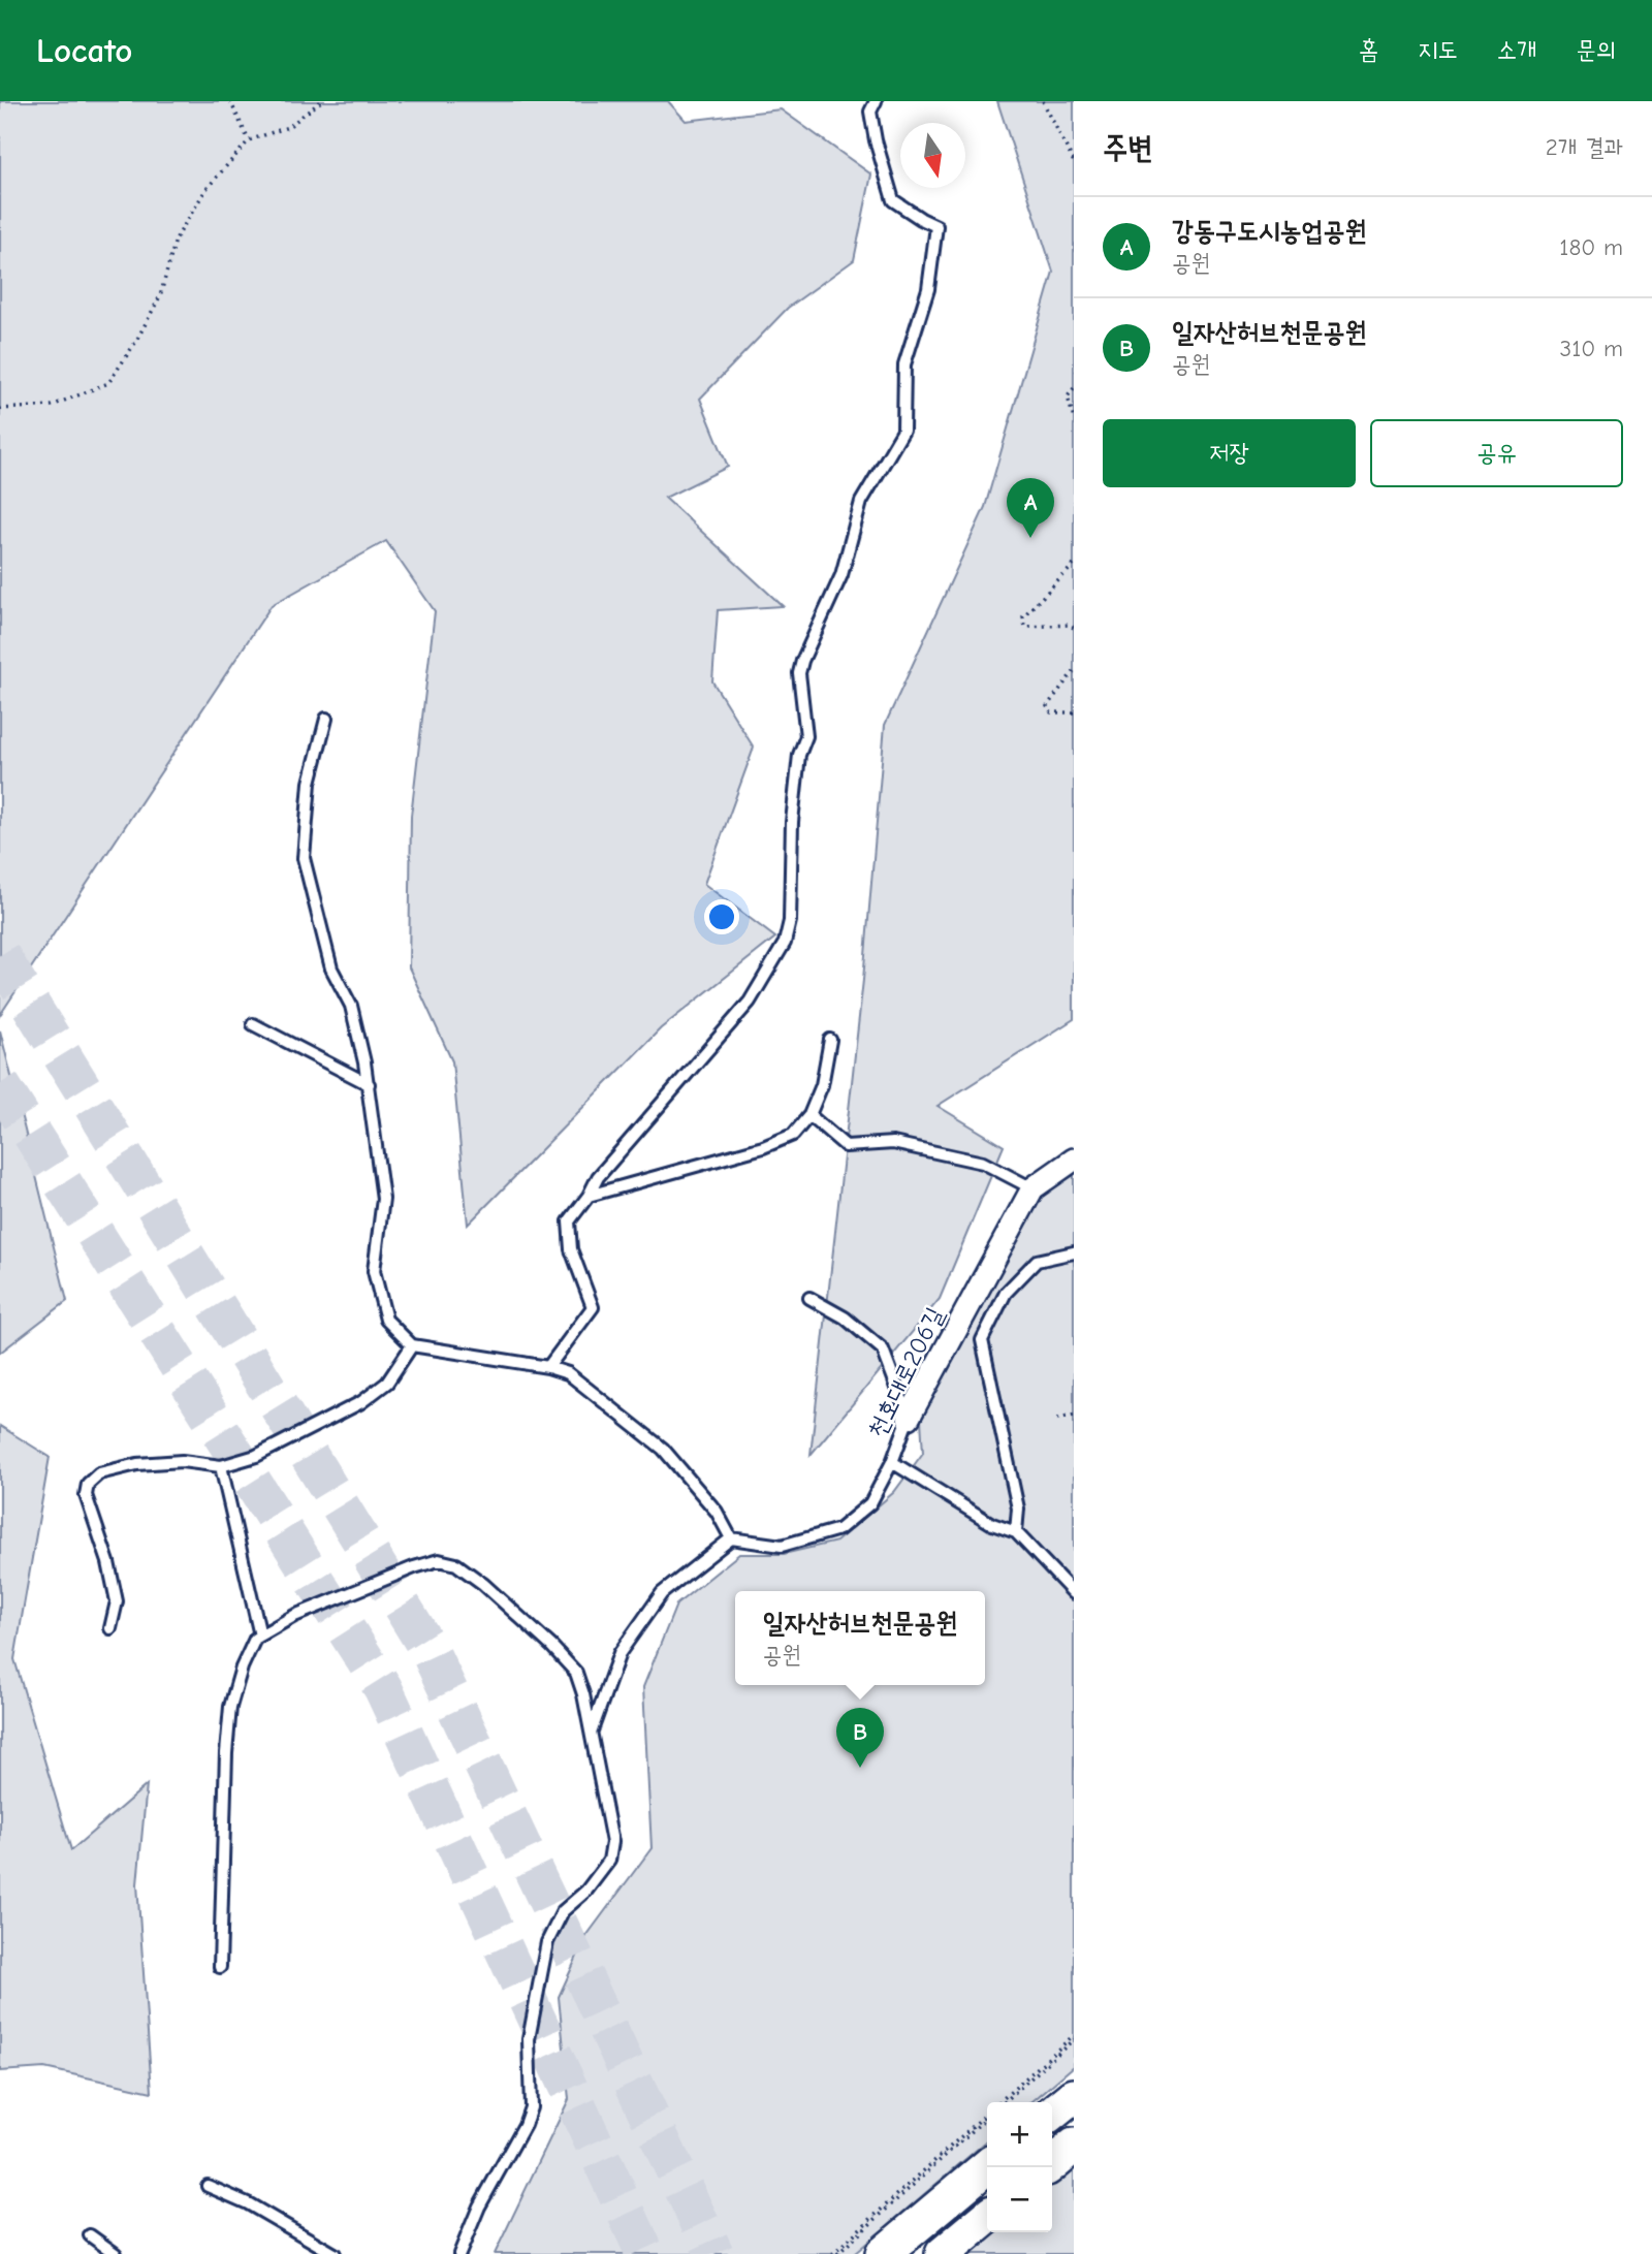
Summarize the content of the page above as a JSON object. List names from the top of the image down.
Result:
{
  "streets": {
    "street": ["천호대로206길"]
  },
  "north": "bottom",
  "page": {
    "header": "Locato",
    "nav": [
      "홈",
      "지도",
      "소개",
      "문의"
    ],
    "heading": ["주변", "2개 결과"],
    "list": [
      {
        "mark": "A",
        "name": "강동구도시농업공원",
        "note": "공원",
        "value": "180 m"
      },
      {
        "mark": "B",
        "name": "일자산허브천문공원",
        "note": "공원",
        "value": "310 m"
      }
    ],
    "buttons": ["저장", "공유"],
    "pins": ["A", "B"],
    "popup": ["일자산허브천문공원", "공원"],
    "map_buttons": ["+", "−"]
  }
}
